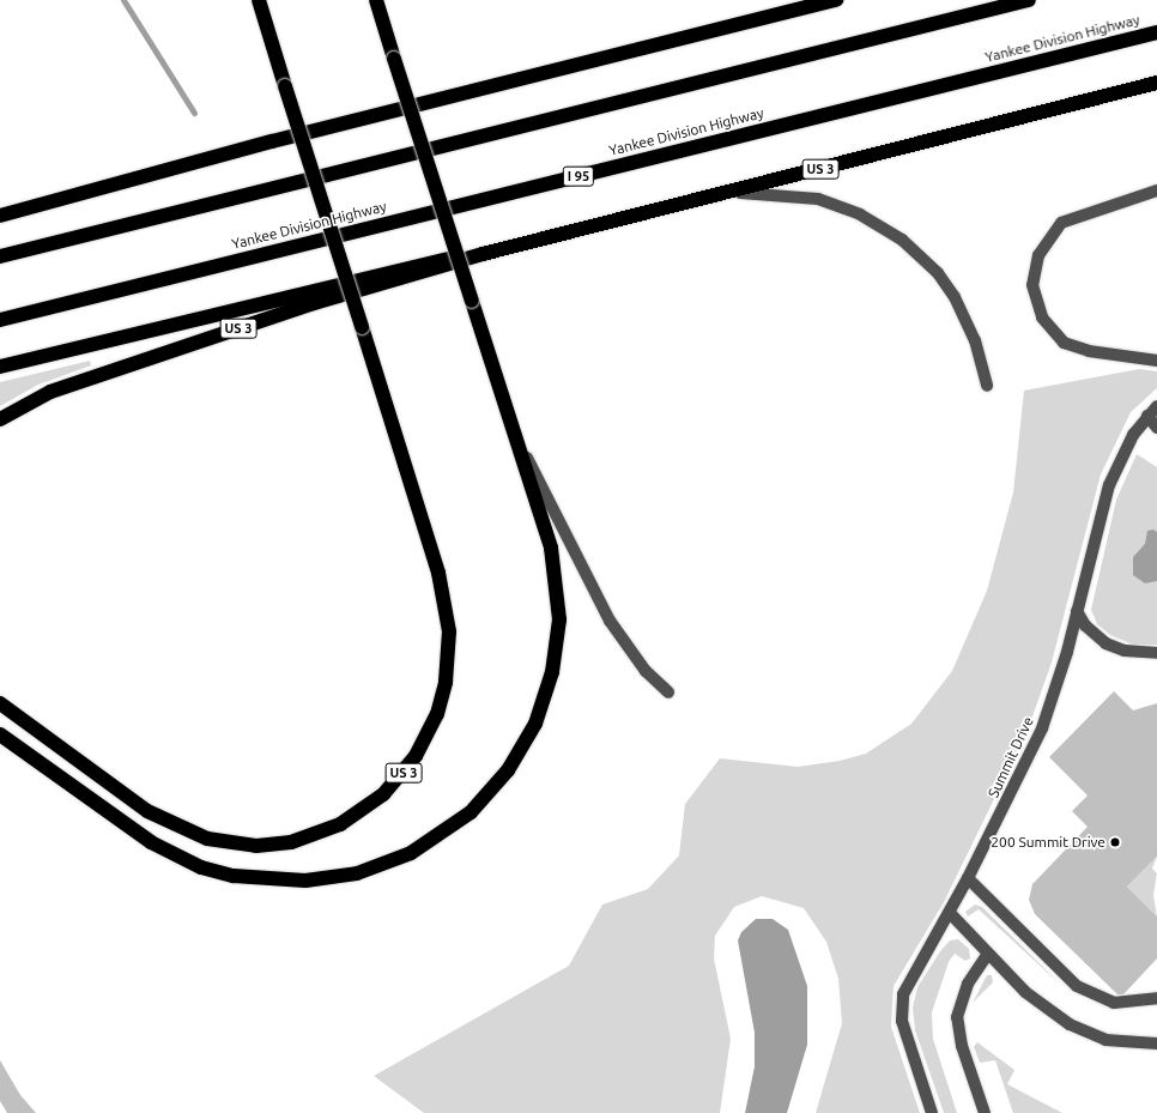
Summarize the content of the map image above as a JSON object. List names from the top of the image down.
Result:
{
  "streets": {
    "highway": ["Yankee Division Highway", "US 3", "I 95"],
    "street": ["Summit Drive"]
  },
  "places": ["200 Summit Drive"]
}
